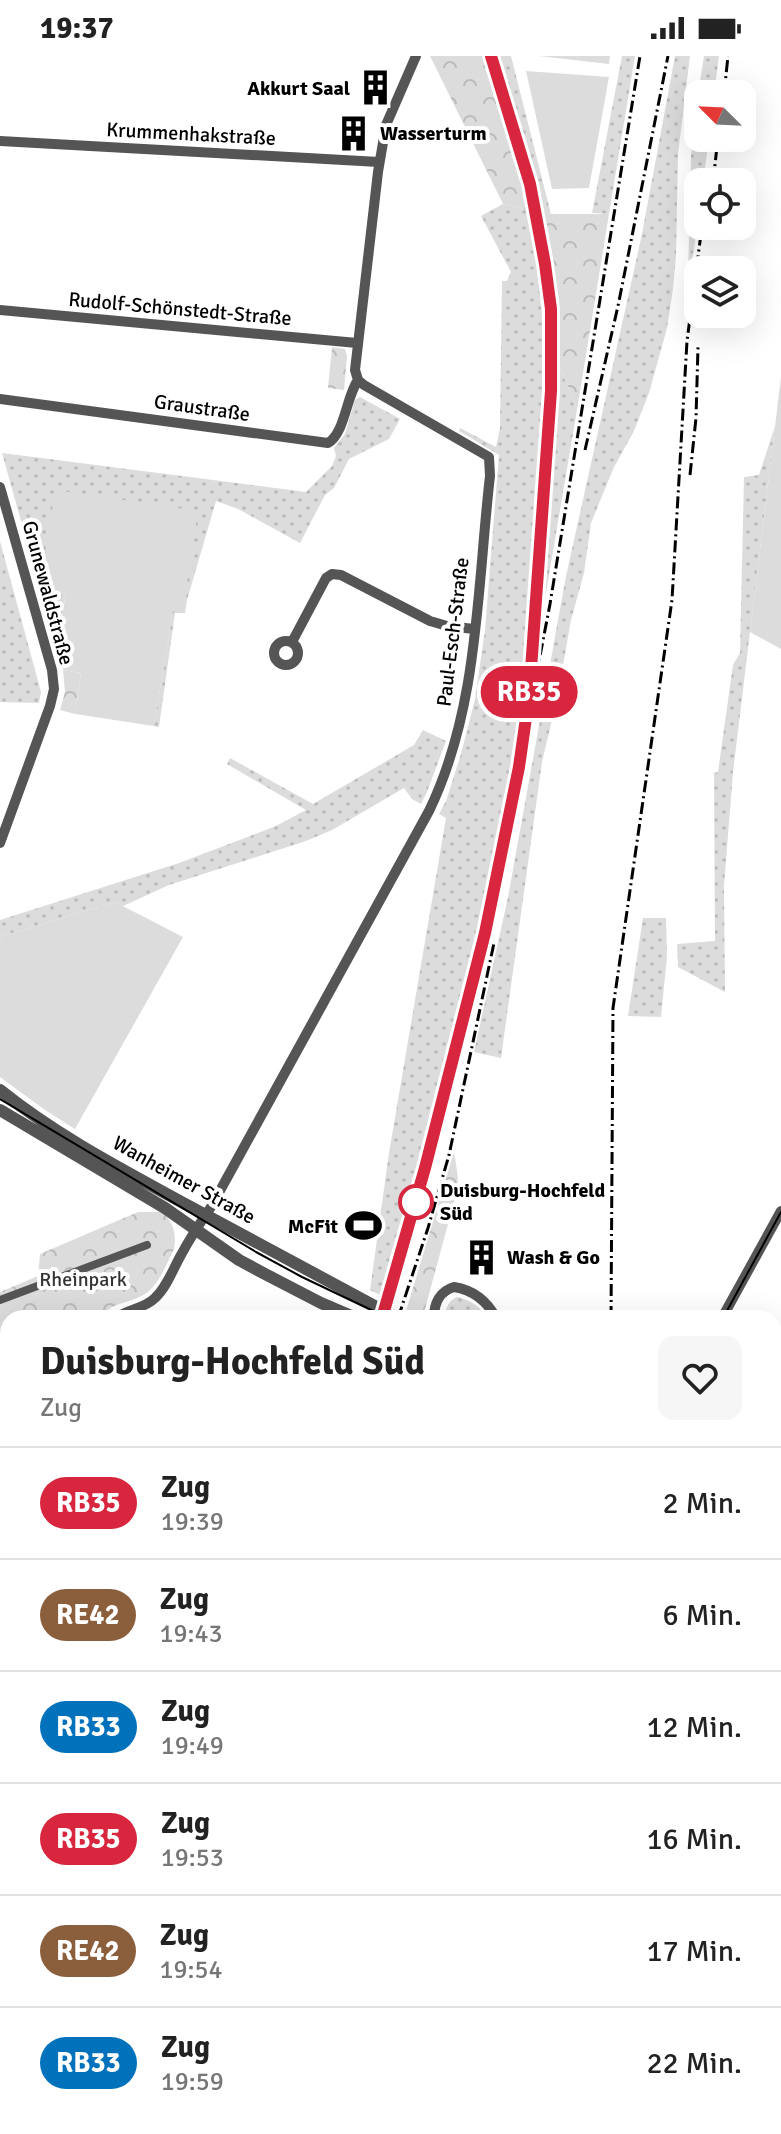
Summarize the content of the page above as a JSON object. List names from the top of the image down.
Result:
{
  "streets": {
    "street": [
      "Krummenhakstraße",
      "Rudolf-Schönstedt-Straße",
      "Graustraße",
      "Grunewaldstraße",
      "Paul-Esch-Straße",
      "Wanheimer Straße"
    ]
  },
  "crossings": [
    ["Graustraße", "Paul-Esch-Straße"],
    ["Paul-Esch-Straße", "Wanheimer Straße"]
  ],
  "parks": ["Rheinpark"],
  "places": {
    "building": ["Akkurt Saal", "Wasserturm", "Wash & Go"],
    "other": ["Duisburg-Hochfeld Süd"],
    "sports": ["McFit"]
  },
  "north": "top left",
  "page": {
    "status": "19:37",
    "on_map": "RB35",
    "heading": ["Duisburg-Hochfeld Süd", "Zug"],
    "list": [
      {
        "mark": "RB35",
        "name": "Zug",
        "note": "19:39",
        "value": "2 Min."
      },
      {
        "mark": "RE42",
        "name": "Zug",
        "note": "19:43",
        "value": "6 Min."
      },
      {
        "mark": "RB33",
        "name": "Zug",
        "note": "19:49",
        "value": "12 Min."
      },
      {
        "mark": "RB35",
        "name": "Zug",
        "note": "19:53",
        "value": "16 Min."
      },
      {
        "mark": "RE42",
        "name": "Zug",
        "note": "19:54",
        "value": "17 Min."
      },
      {
        "mark": "RB33",
        "name": "Zug",
        "note": "19:59",
        "value": "22 Min."
      }
    ]
  }
}
